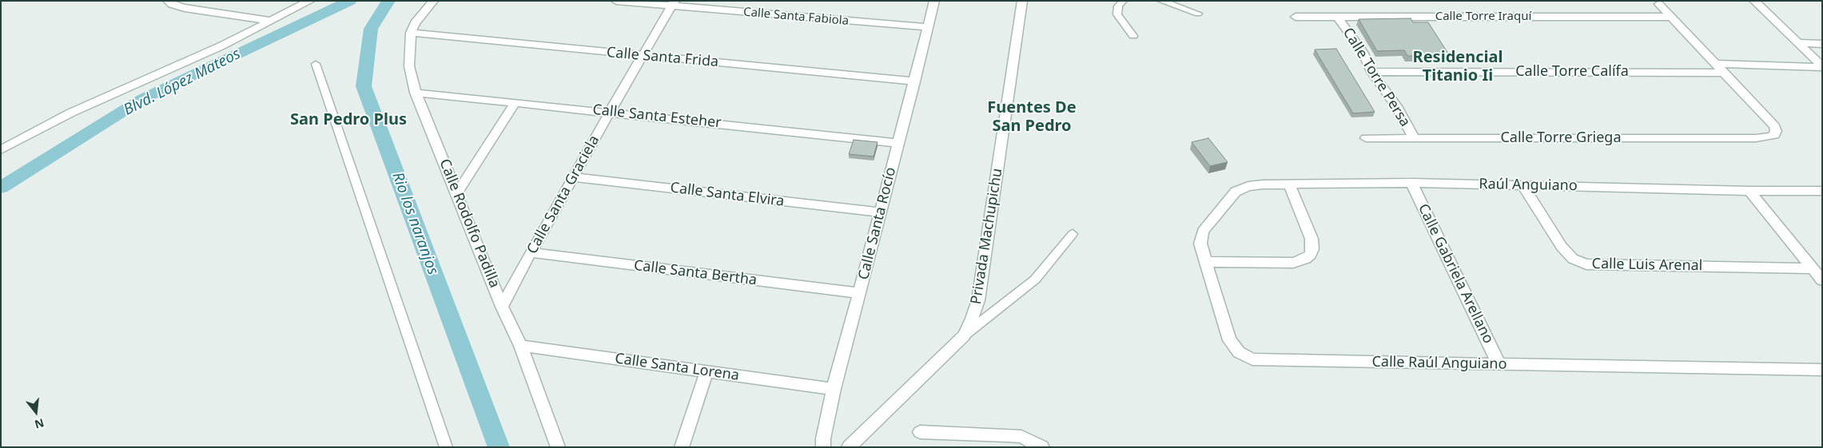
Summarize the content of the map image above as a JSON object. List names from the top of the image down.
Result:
{
  "streets": {
    "street": [
      "Calle Santa Fabiola",
      "Calle Torre Iraquí",
      "Calle Santa Frida",
      "Calle Torre Calífa",
      "Calle Torre Persa",
      "Calle Santa Esteher",
      "Calle Torre Griega",
      "Raúl Anguiano",
      "Calle Santa Graciela",
      "Calle Santa Elvira",
      "Calle Rodolfo Padilla",
      "Calle Santa Rocío",
      "Privada Machupichu",
      "Calle Luis Arenal",
      "Calle Santa Bertha",
      "Calle Gabriela Arellano",
      "Calle Raúl Anguiano",
      "Calle Santa Lorena"
    ]
  },
  "crossings": [
    ["Calle Santa Fabiola", "Calle Santa Graciela"],
    ["Calle Santa Fabiola", "Calle Santa Rocío"],
    ["Calle Torre Iraquí", "Calle Torre Persa"],
    ["Calle Santa Frida", "Calle Santa Graciela"],
    ["Calle Santa Frida", "Calle Rodolfo Padilla"],
    ["Calle Santa Frida", "Calle Santa Rocío"],
    ["Calle Torre Calífa", "Calle Torre Persa"],
    ["Calle Torre Calífa", "Calle Torre Griega"],
    ["Calle Torre Persa", "Calle Torre Griega"],
    ["Calle Santa Esteher", "Calle Santa Graciela"],
    ["Calle Santa Esteher", "Calle Rodolfo Padilla"],
    ["Calle Santa Esteher", "Calle Santa Rocío"],
    ["Raúl Anguiano", "Calle Luis Arenal"],
    ["Raúl Anguiano", "Calle Gabriela Arellano"],
    ["Raúl Anguiano", "Calle Raúl Anguiano"],
    ["Calle Santa Graciela", "Calle Santa Elvira"],
    ["Calle Santa Graciela", "Calle Rodolfo Padilla"],
    ["Calle Santa Graciela", "Calle Santa Bertha"],
    ["Calle Santa Elvira", "Calle Santa Rocío"],
    ["Calle Rodolfo Padilla", "Calle Santa Lorena"],
    ["Calle Santa Rocío", "Calle Santa Bertha"],
    ["Calle Santa Rocío", "Calle Santa Lorena"],
    ["Calle Gabriela Arellano", "Calle Raúl Anguiano"]
  ],
  "districts": ["Residencial Titanio Ii", "Fuentes De San Pedro", "San Pedro Plus"],
  "water": ["Blvd. López Mateos", "Rio los naranjos"],
  "north": "bottom"
}
